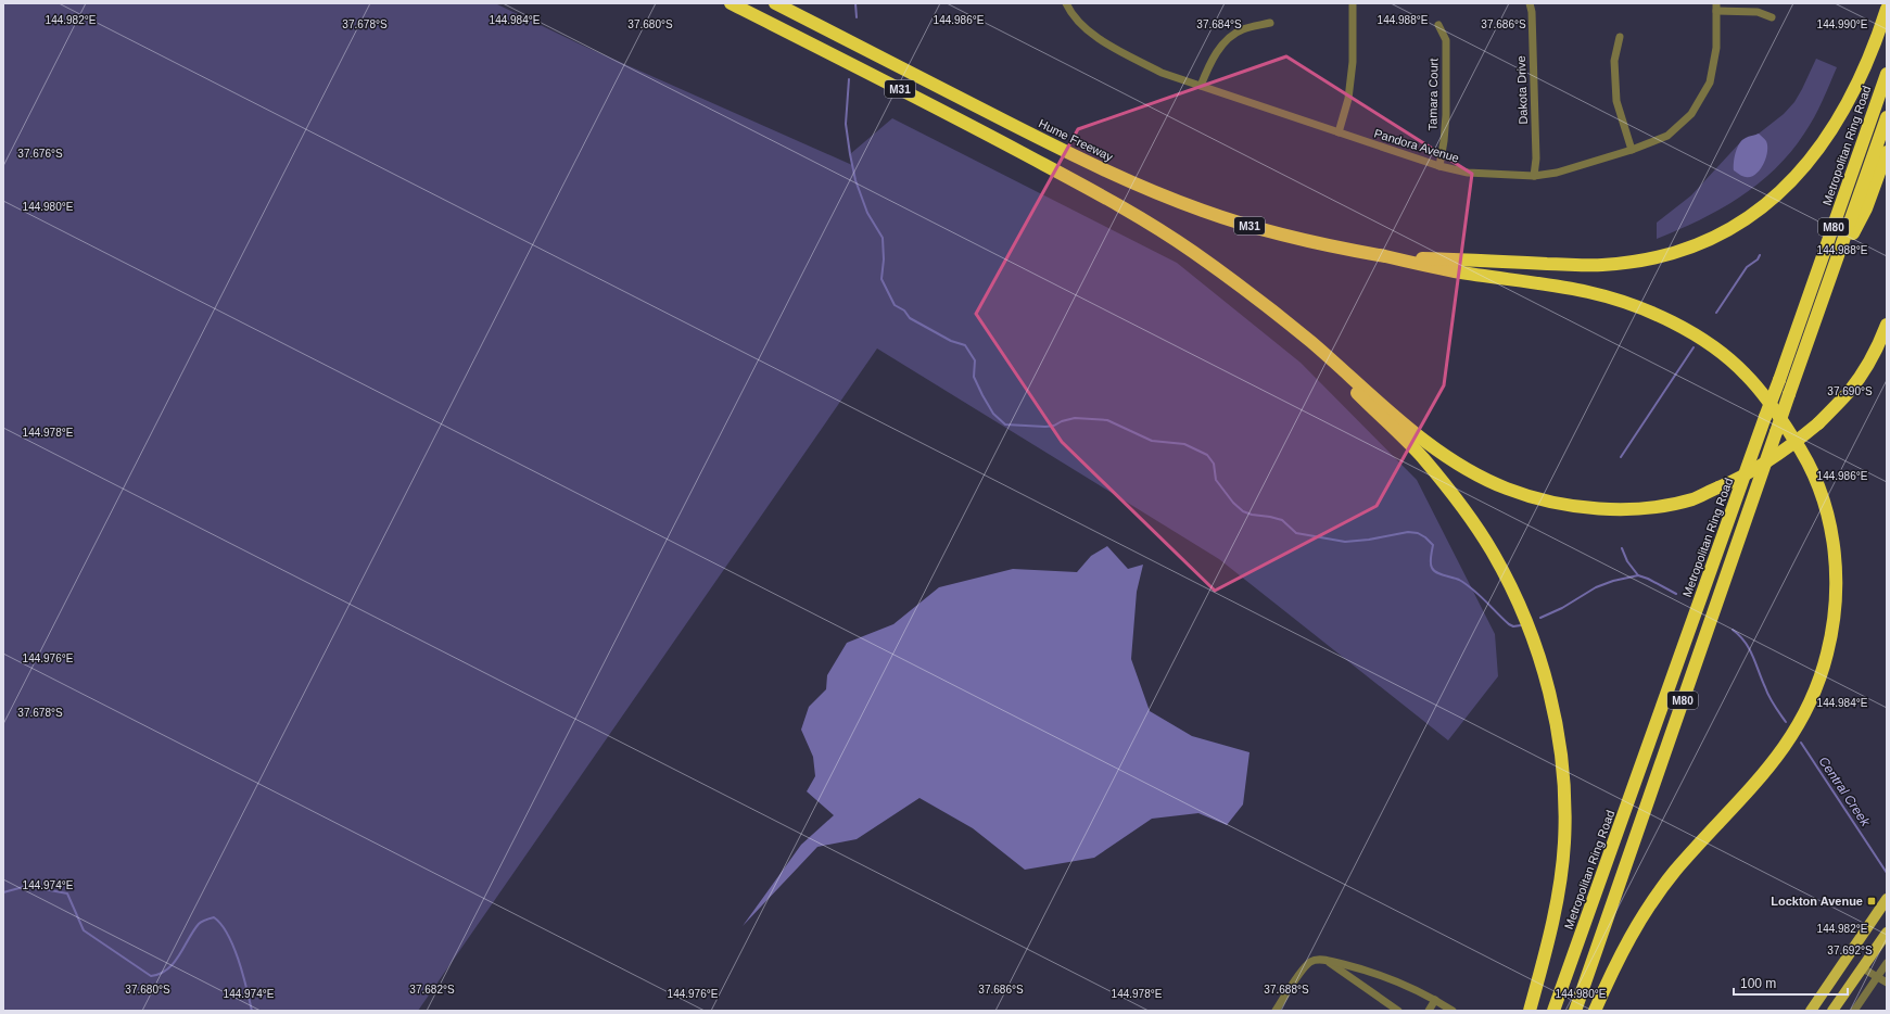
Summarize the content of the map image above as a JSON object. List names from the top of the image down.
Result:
{
  "streets": {
    "highway": [
      "M31",
      "Hume Freeway",
      "Metropolitan Ring Road",
      "M80"
    ],
    "street": ["Dakota Drive", "Tamara Court", "Pandora Avenue"]
  },
  "crossings": [
    ["Dakota Drive", "Pandora Avenue"],
    ["Tamara Court", "Pandora Avenue"]
  ],
  "water": ["Central Creek"],
  "places": {
    "transit": ["Lockton Avenue"]
  },
  "scale_bar": "100 m",
  "coordinates": [
    "144.982°E",
    "144.984°E",
    "144.986°E",
    "144.988°E",
    "144.990°E",
    "37.678°S",
    "37.680°S",
    "37.684°S",
    "37.686°S",
    "37.676°S",
    "144.980°E",
    "37.690°S",
    "144.978°E",
    "144.976°E",
    "144.974°E",
    "37.692°S",
    "37.682°S",
    "37.688°S"
  ]
}
